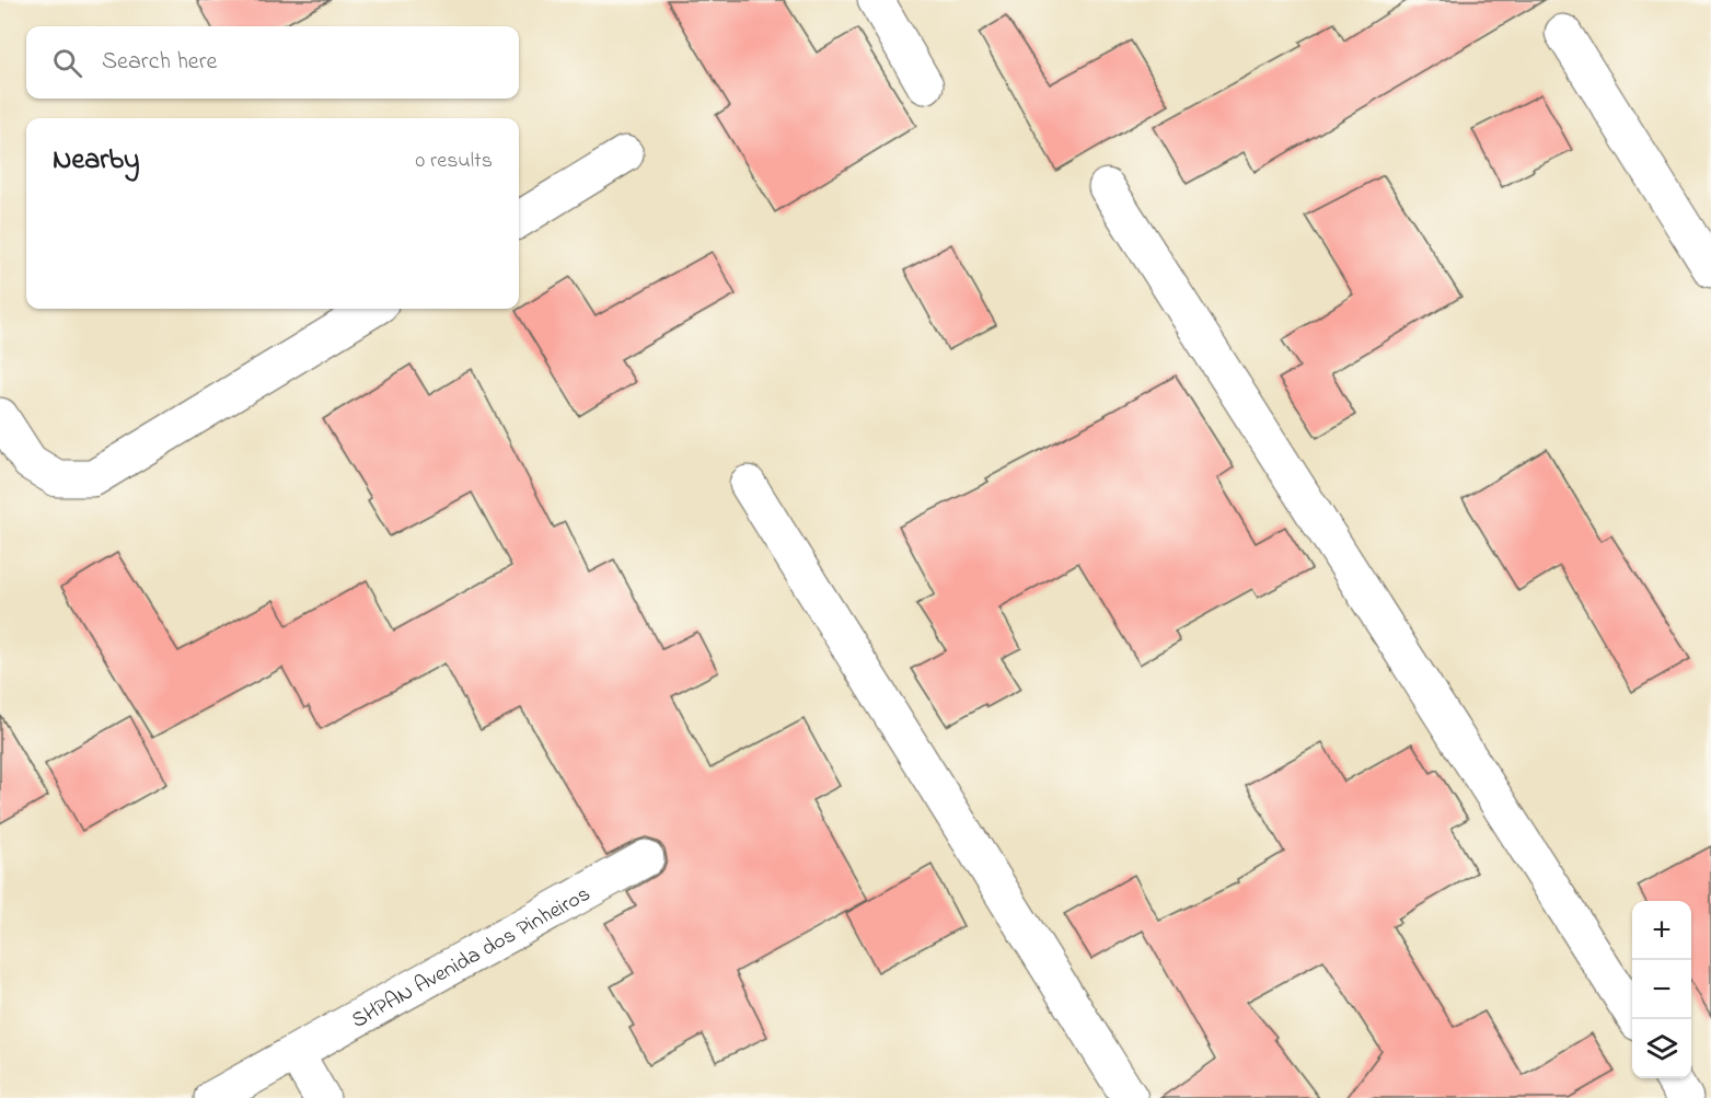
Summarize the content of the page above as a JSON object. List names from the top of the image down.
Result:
{
  "streets": {
    "street": ["SHPAN Avenida dos Pinheiros"]
  },
  "page": {
    "search": "Search here",
    "heading": ["Nearby", "0 results"],
    "map_buttons": ["+", "−"]
  }
}
